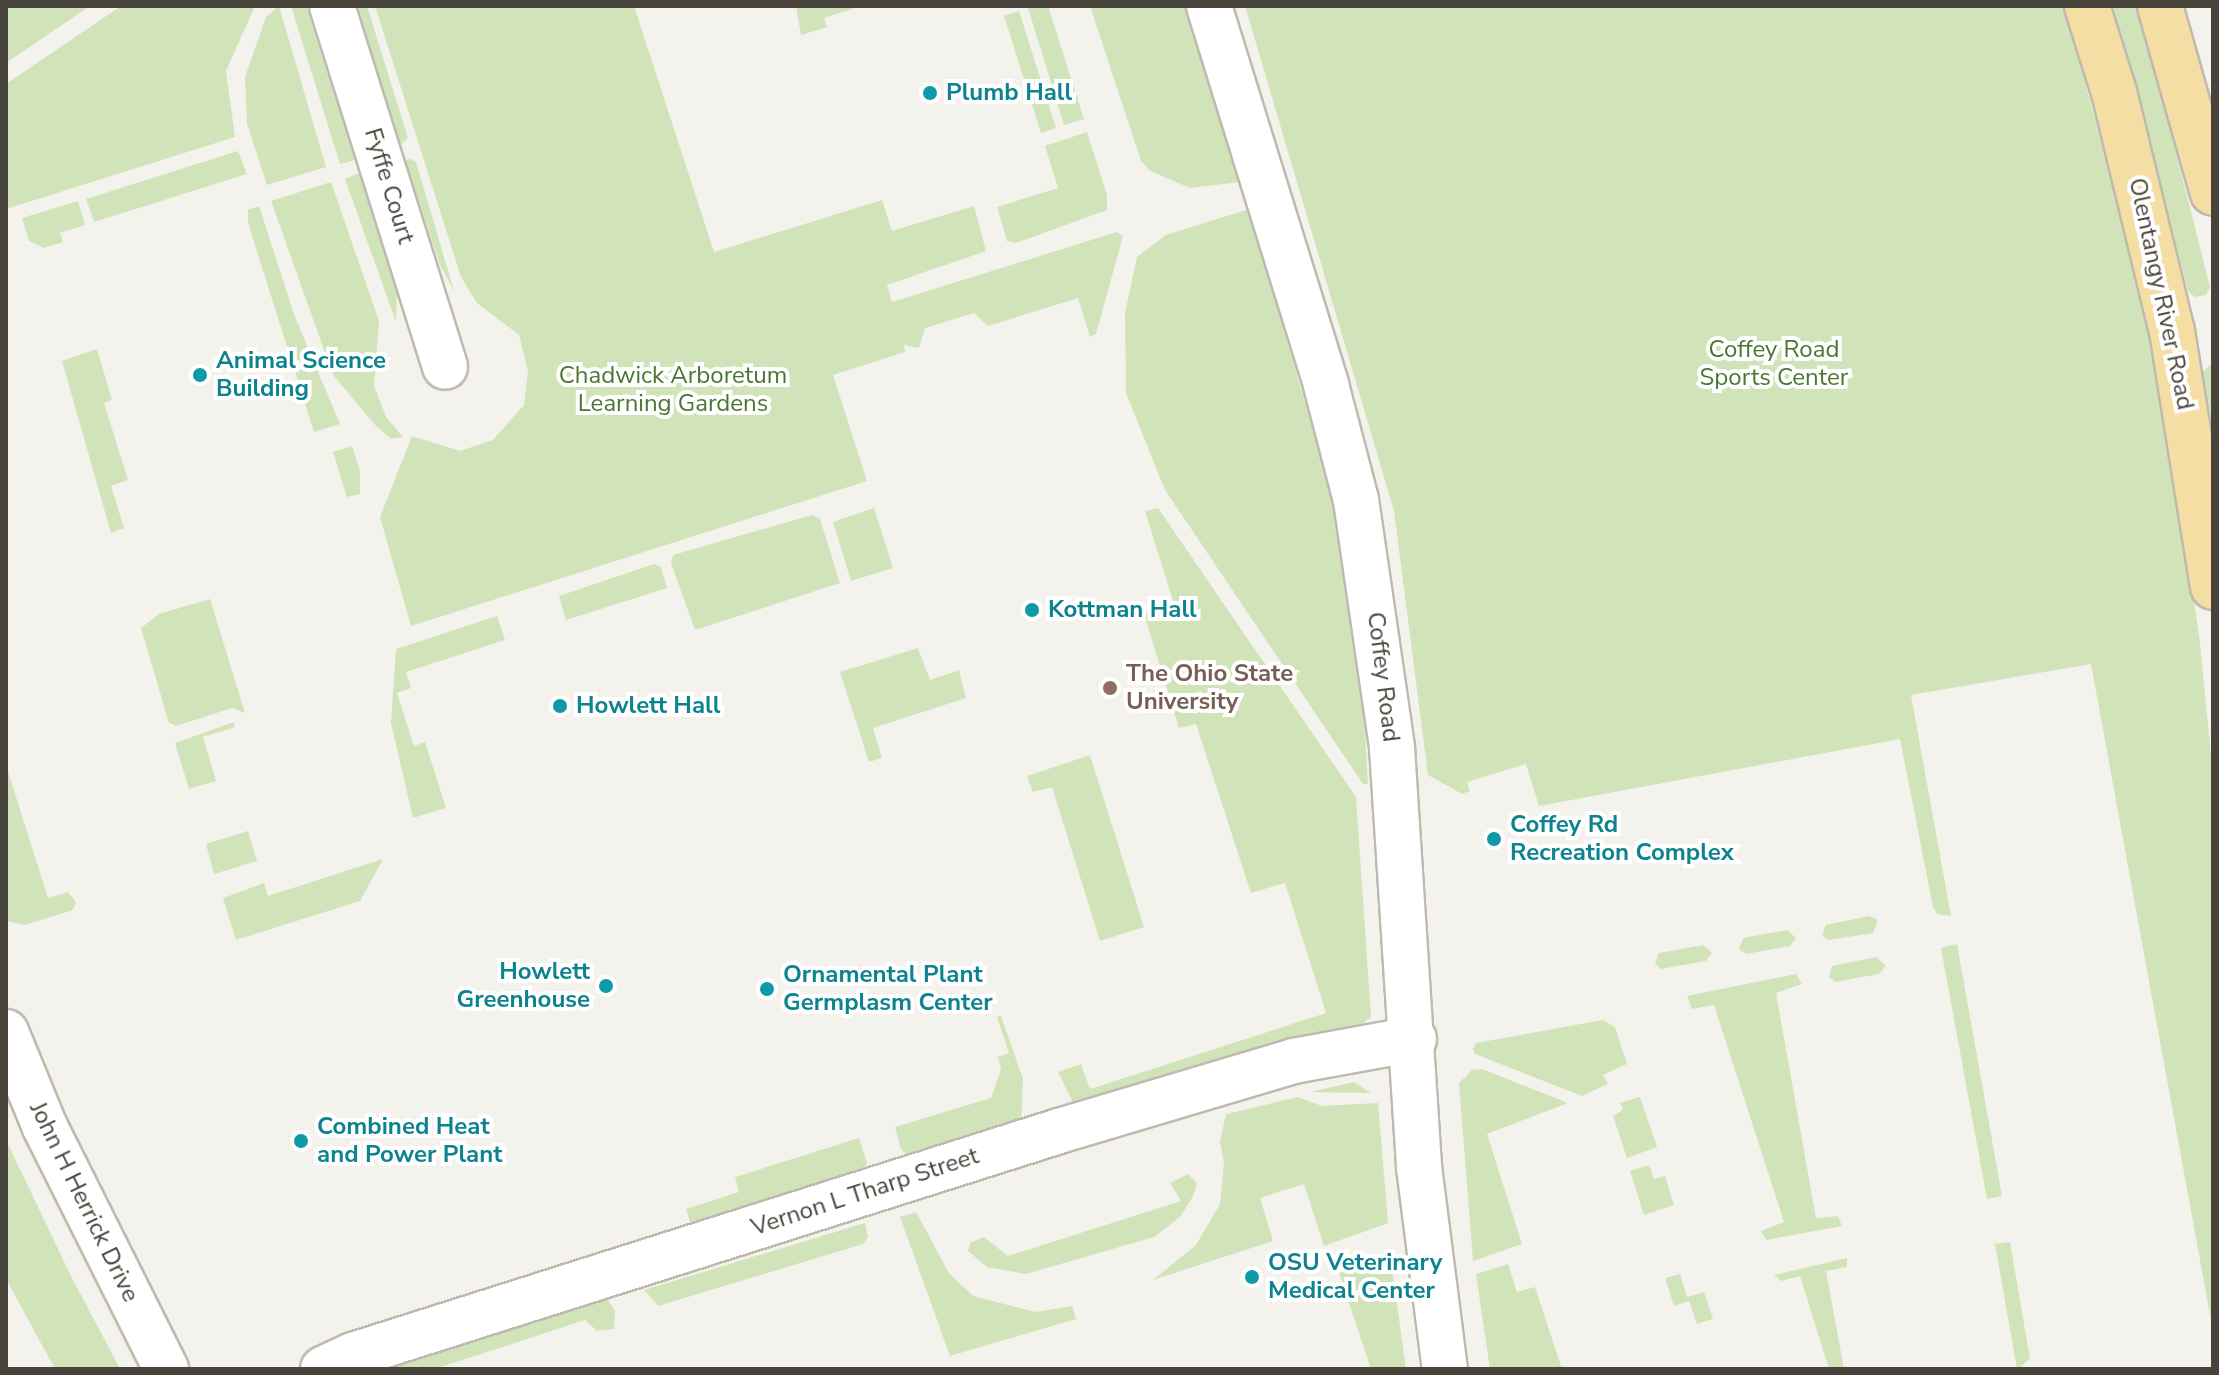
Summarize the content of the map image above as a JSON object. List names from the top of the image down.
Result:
{
  "streets": {
    "main road": ["Olentangy River Road"],
    "street": [
      "Fyffe Court",
      "Coffey Road",
      "Vernon L Tharp Street",
      "John H Herrick Drive"
    ]
  },
  "crossings": [
    ["Coffey Road", "Vernon L Tharp Street"]
  ],
  "parks": ["Coffey Road Sports Center", "Chadwick Arboretum Learning Gardens"],
  "places": [
    "Plumb Hall",
    "Animal Science Building",
    "Kottman Hall",
    "The Ohio State University",
    "Howlett Hall",
    "Coffey Rd Recreation Complex",
    "Howlett Greenhouse",
    "Ornamental Plant Germplasm Center",
    "Combined Heat and Power Plant",
    "OSU Veterinary Medical Center"
  ]
}
